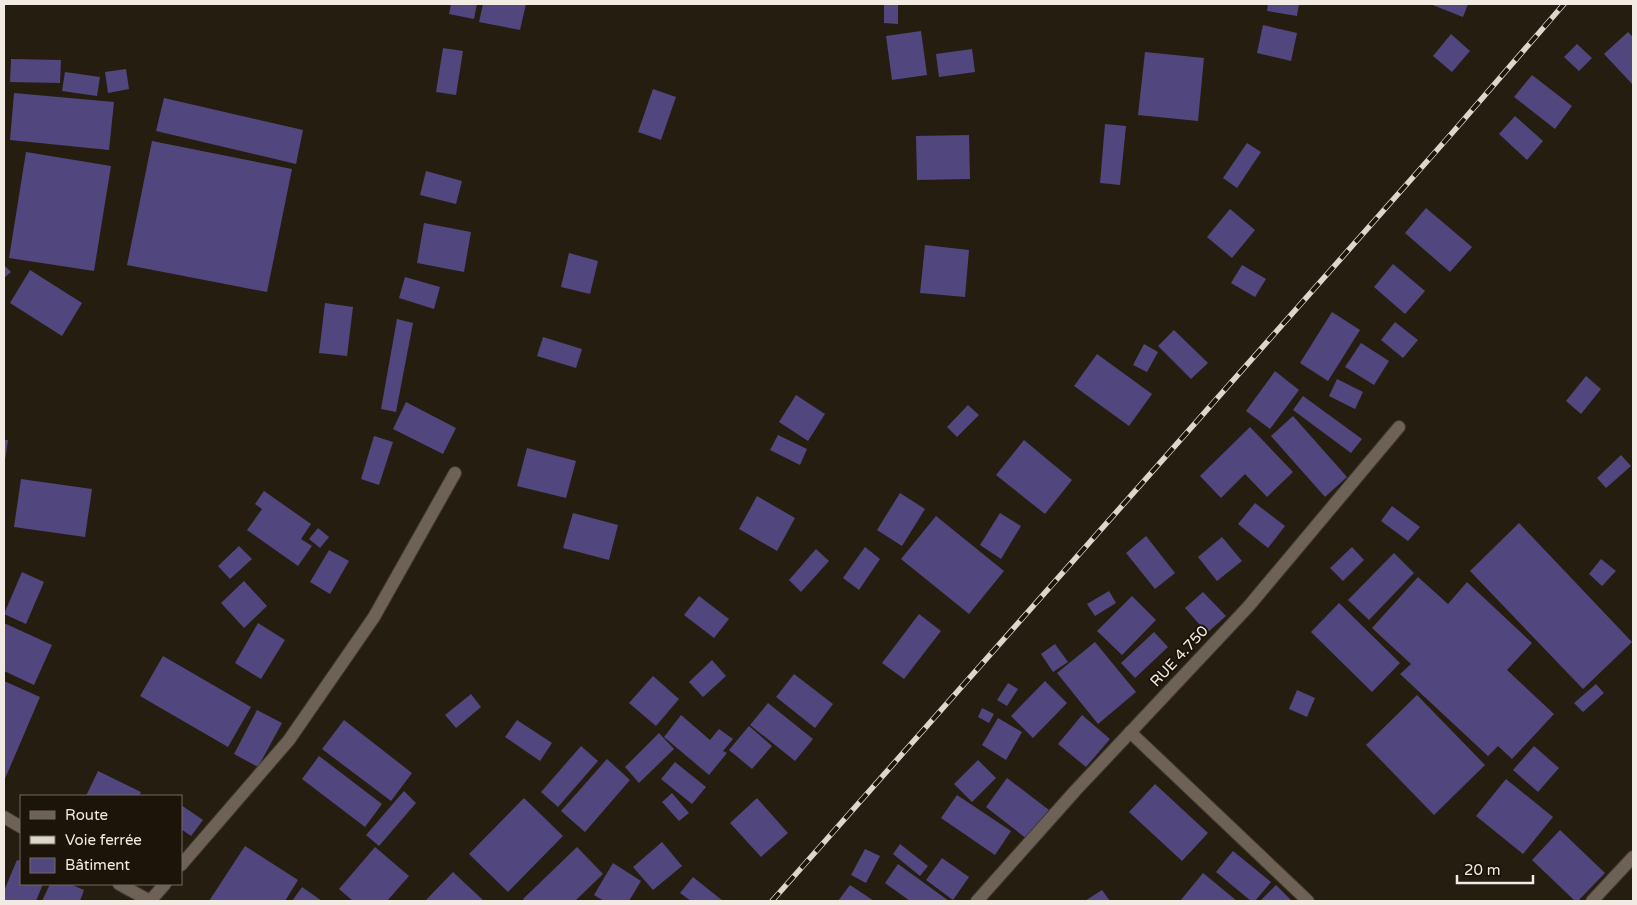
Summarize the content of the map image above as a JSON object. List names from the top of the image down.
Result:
{
  "streets": {
    "street": ["RUE 4.750"]
  },
  "legend": ["Route", "Voie ferrée", "Bâtiment"],
  "scale_bar": "20 m"
}
